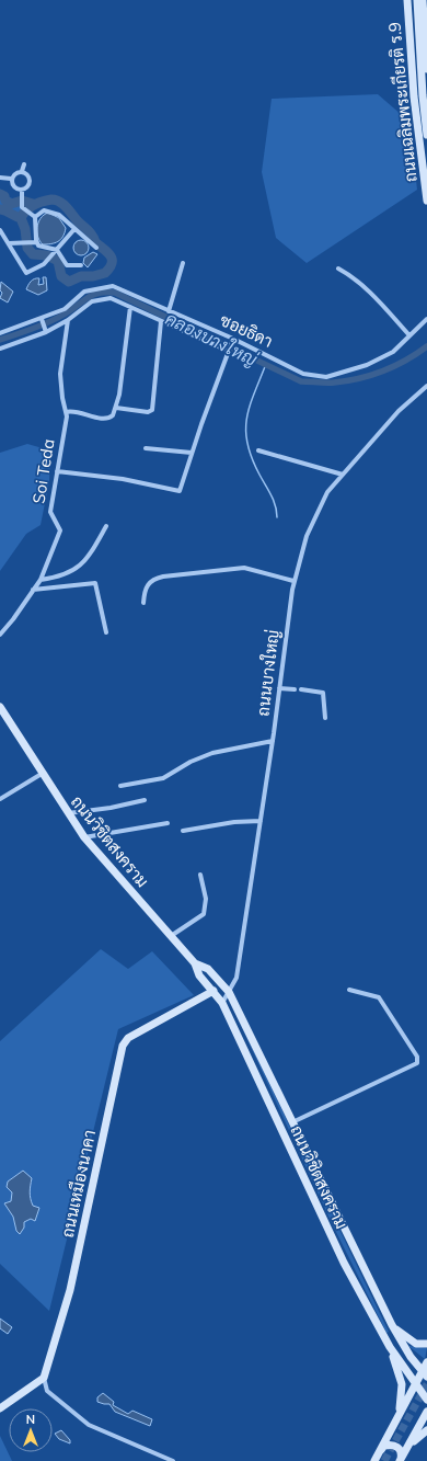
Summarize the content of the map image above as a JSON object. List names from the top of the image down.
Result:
{
  "streets": {
    "main road": ["ถนนเฉลิมพระเกียรติ ร.9", "ถนนวิชิตสงคราม", "ถนนเหมืองนาคา"],
    "street": ["ซอยธิดา", "Soi Teda", "ถนนบางใหญ่"]
  },
  "crossings": [
    ["ถนนบางใหญ่", "ถนนวิชิตสงคราม"],
    ["ถนนวิชิตสงคราม", "ถนนเหมืองนาคา"]
  ],
  "water": ["คลองบางใหญ่"],
  "north": "top"
}
